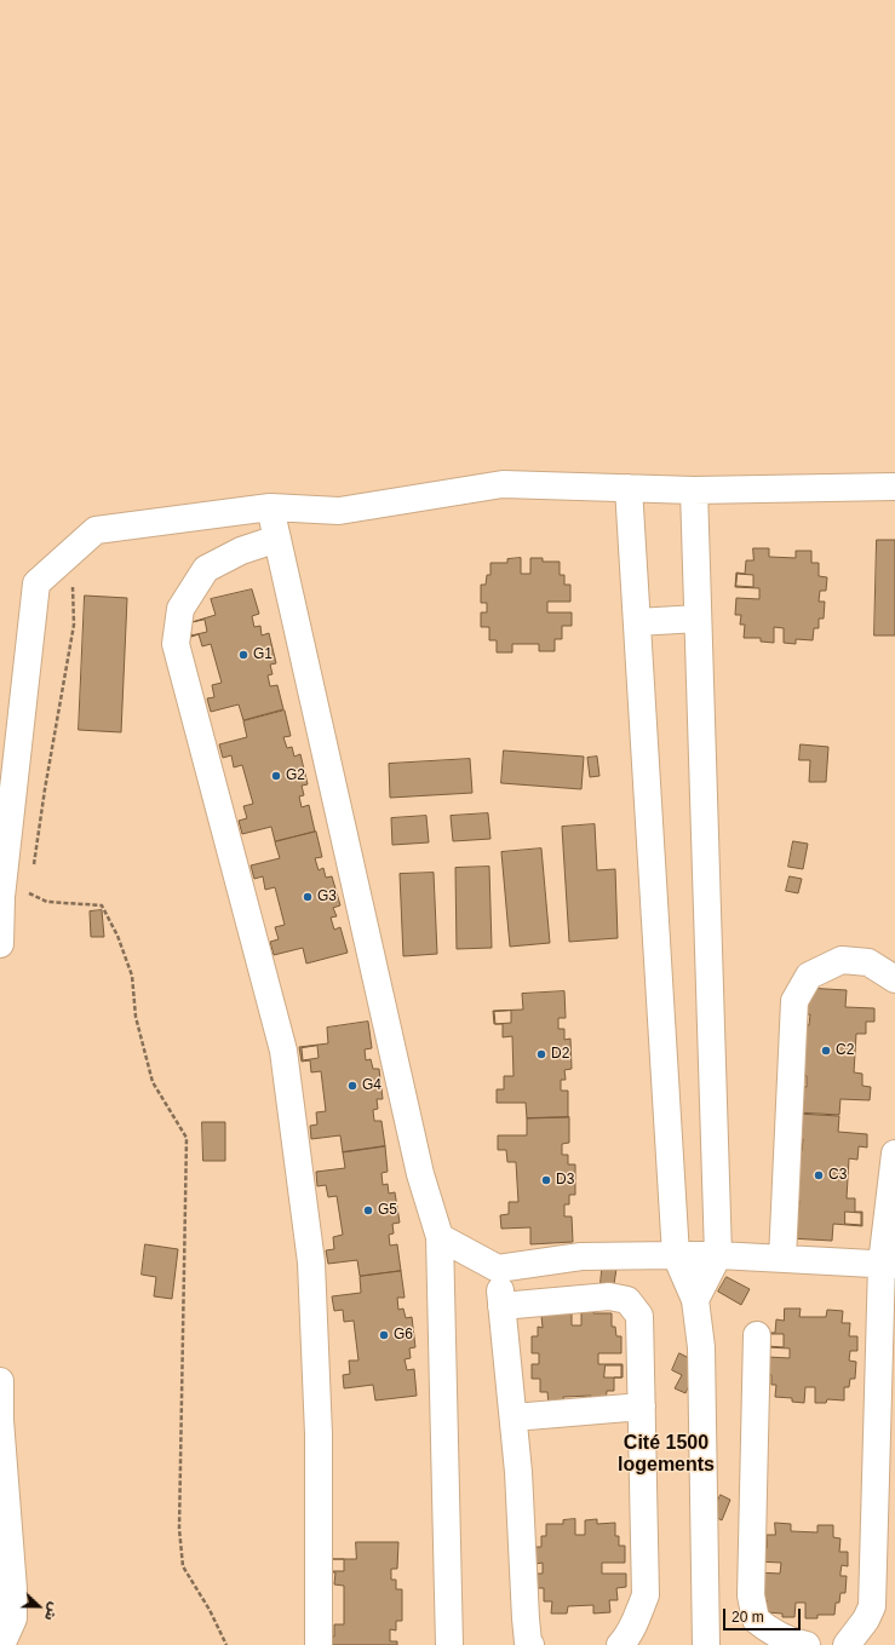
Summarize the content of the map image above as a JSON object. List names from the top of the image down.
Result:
{
  "districts": ["Cité 1500 logements"],
  "places": [
    "G1",
    "G2",
    "G3",
    "C2",
    "D2",
    "G4",
    "C3",
    "D3",
    "G5",
    "G6"
  ],
  "scale_bar": "20 m",
  "north": "right"
}
